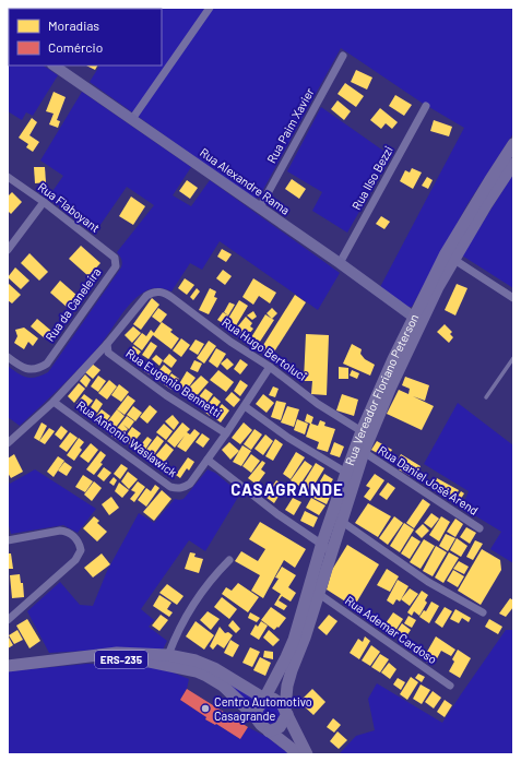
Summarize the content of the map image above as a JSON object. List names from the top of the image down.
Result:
{
  "streets": {
    "main road": ["Rua Vereador Floriano Peterson", "ERS-235"],
    "street": [
      "Rua Paim Xavier",
      "Rua Ilso Bezzi",
      "Rua Alexandre Rama",
      "Rua Flaboyant",
      "Rua da Caneleira",
      "Rua Hugo Bertoluci",
      "Rua Eugenio Bennetti",
      "Rua Antonio Waslawick",
      "Rua Daniel José Arend",
      "Rua Ademar Cardoso"
    ]
  },
  "crossings": [
    ["Rua Paim Xavier", "Rua Alexandre Rama"],
    ["Rua Ilso Bezzi", "Rua Alexandre Rama"],
    ["Rua Alexandre Rama", "Rua Vereador Floriano Peterson"],
    ["Rua Flaboyant", "Rua da Caneleira"],
    ["Rua Hugo Bertoluci", "Rua Eugenio Bennetti"],
    ["Rua Hugo Bertoluci", "Rua Vereador Floriano Peterson"],
    ["Rua Hugo Bertoluci", "Rua Antonio Waslawick"],
    ["Rua Eugenio Bennetti", "Rua Antonio Waslawick"],
    ["Rua Vereador Floriano Peterson", "Rua Daniel José Arend"],
    ["Rua Vereador Floriano Peterson", "Rua Ademar Cardoso"],
    ["Rua Vereador Floriano Peterson", "ERS-235"]
  ],
  "districts": ["CASAGRANDE"],
  "places": ["Centro Automotivo Casagrande"],
  "legend": ["Moradias", "Comércio"]
}
